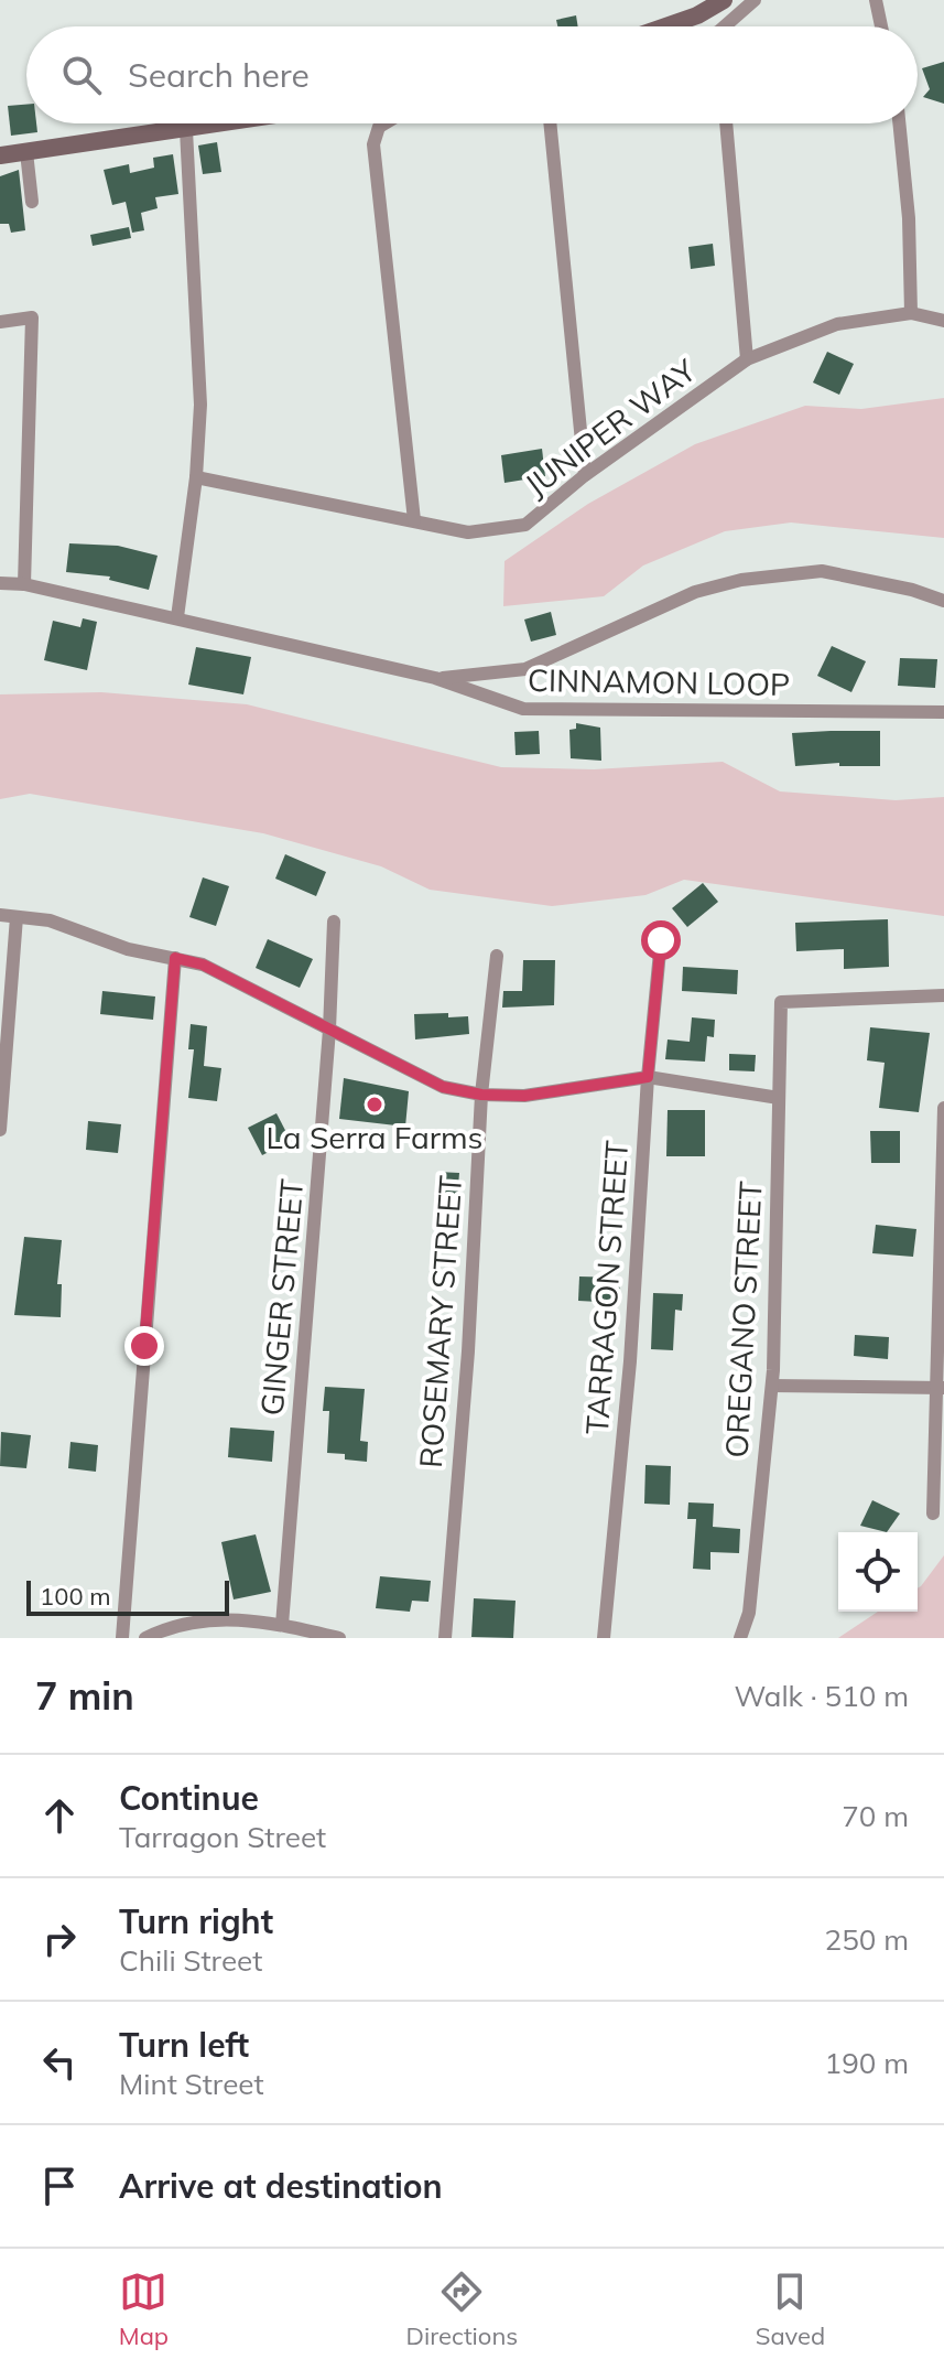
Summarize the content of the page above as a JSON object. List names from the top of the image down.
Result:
{
  "streets": {
    "street": [
      "JUNIPER WAY",
      "CINNAMON LOOP",
      "TARRAGON STREET",
      "GINGER STREET",
      "OREGANO STREET",
      "ROSEMARY STREET"
    ]
  },
  "places": ["La Serra Farms"],
  "scale_bar": "100 m",
  "page": {
    "search": "Search here",
    "scale": "100 m",
    "heading": ["7 min", "Walk · 510 m"],
    "list": [
      ["Continue", "Tarragon Street", "70 m"],
      ["Turn right", "Chili Street", "250 m"],
      ["Turn left", "Mint Street", "190 m"],
      "Arrive at destination"
    ],
    "nav": ["Map", "Directions", "Saved"]
  }
}
